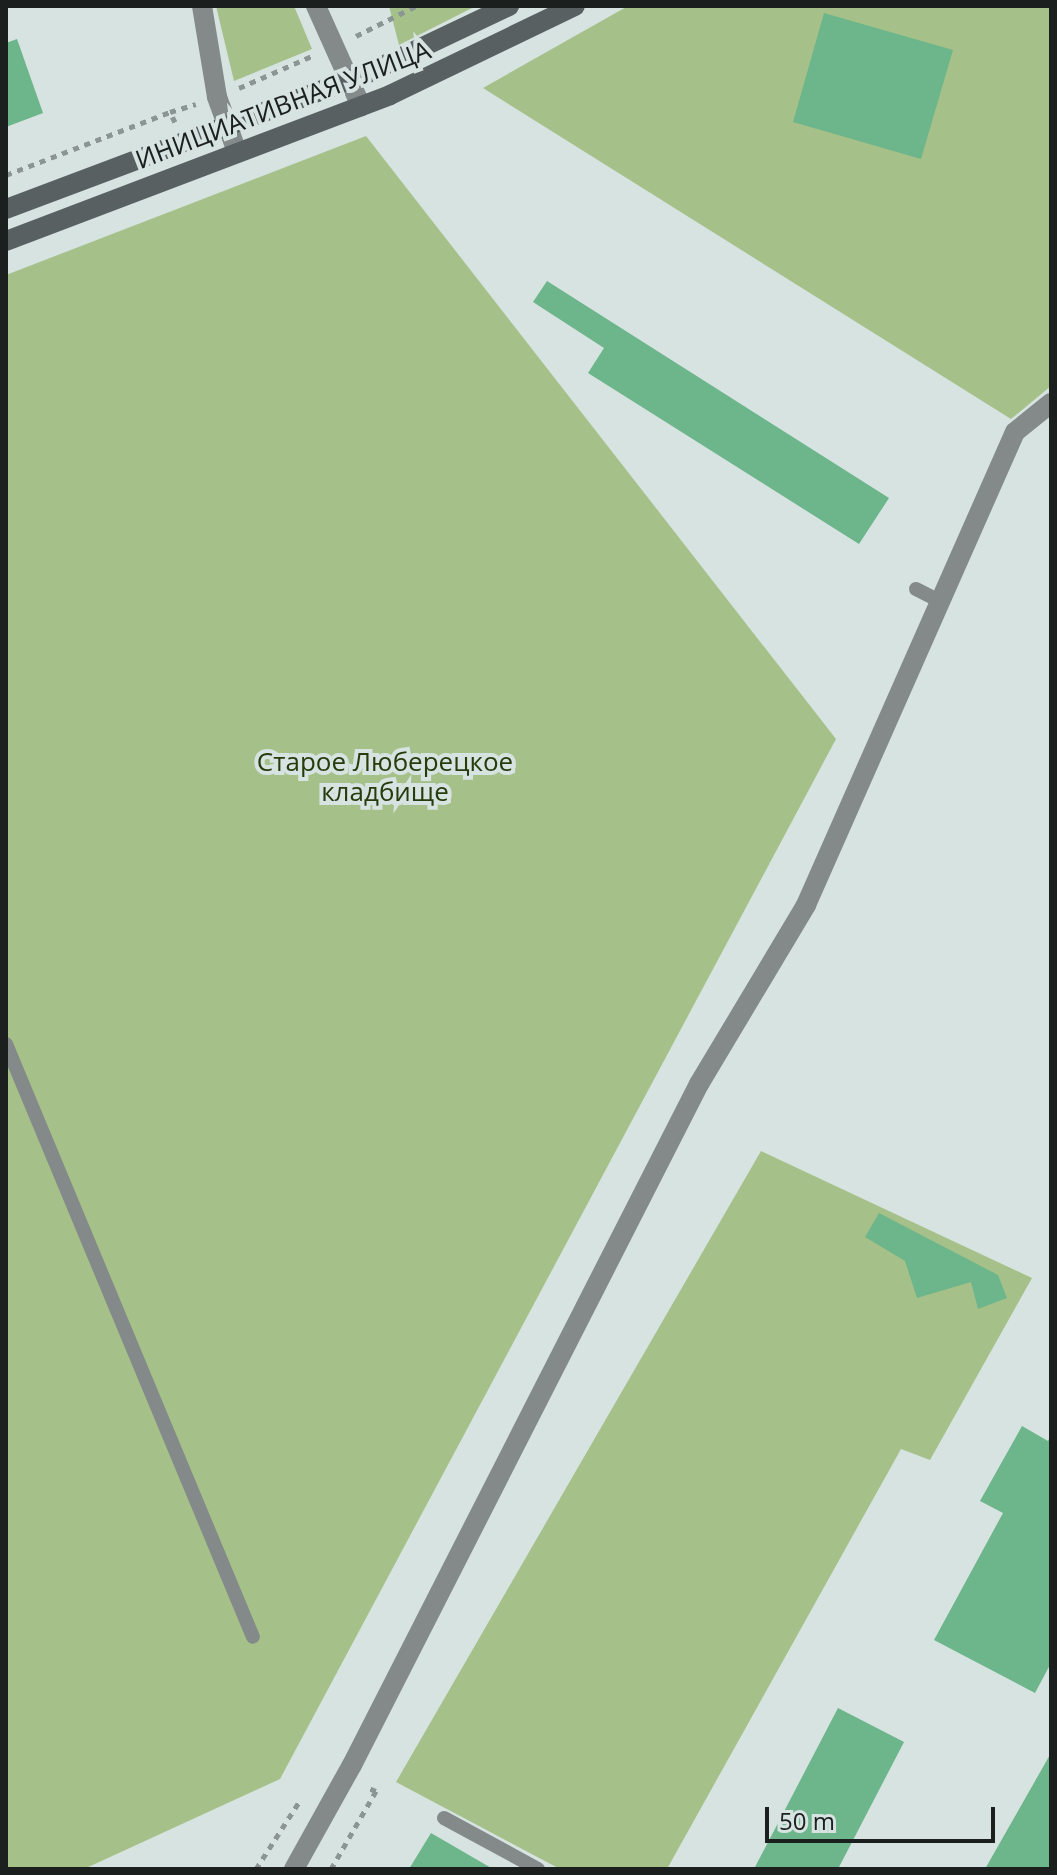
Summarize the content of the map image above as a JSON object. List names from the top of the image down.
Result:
{
  "streets": {
    "main road": ["ИНИЦИАТИВНАЯ УЛИЦА"]
  },
  "parks": ["Старое Люберецкое кладбище"],
  "scale_bar": "50 m"
}
